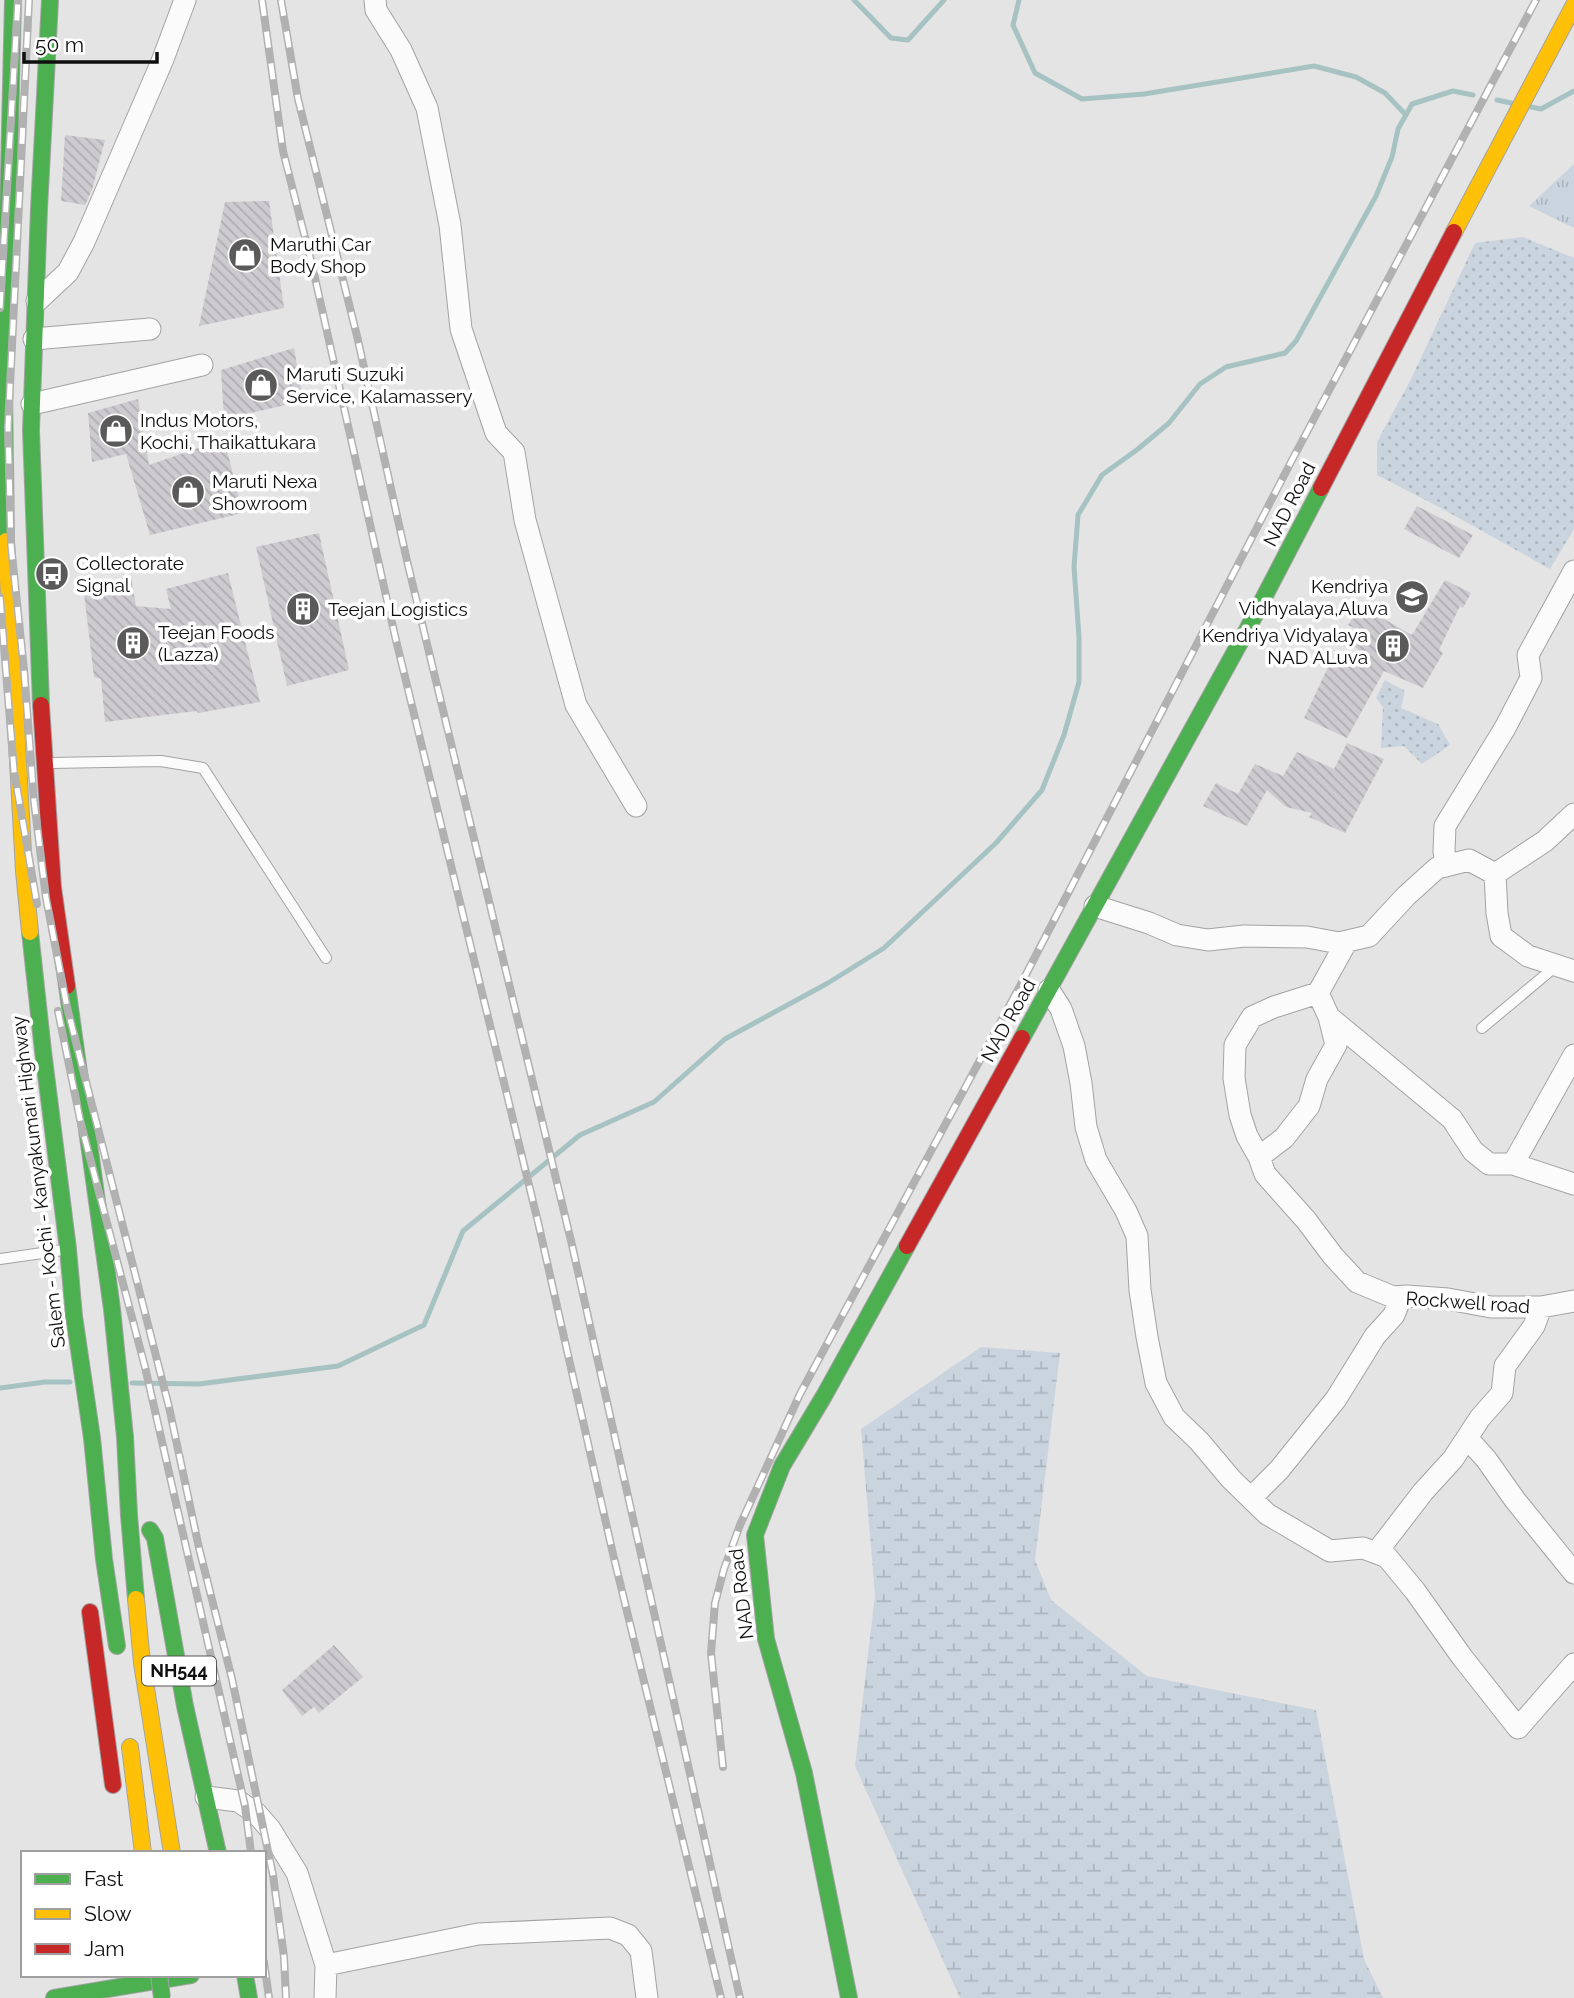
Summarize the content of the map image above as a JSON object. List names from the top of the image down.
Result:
{
  "streets": {
    "main road": ["NAD Road", "Salem - Kochi - Kanyakumari Highway", "NH544"],
    "street": ["Rockwell road"]
  },
  "places": {
    "shop": [
      "Maruthi Car Body Shop",
      "Maruti Suzuki Service, Kalamassery",
      "Indus Motors, Kochi, Thaikattukara",
      "Maruti Nexa Showroom"
    ],
    "bus stop": ["Collectorate Signal"],
    "school or university": ["Kendriya Vidhyalaya,Aluva"],
    "building": ["Teejan Logistics", "Teejan Foods (Lazza)", "Kendriya Vidyalaya NAD ALuva"]
  },
  "legend": ["Fast", "Slow", "Jam"],
  "scale_bar": "50 m"
}
